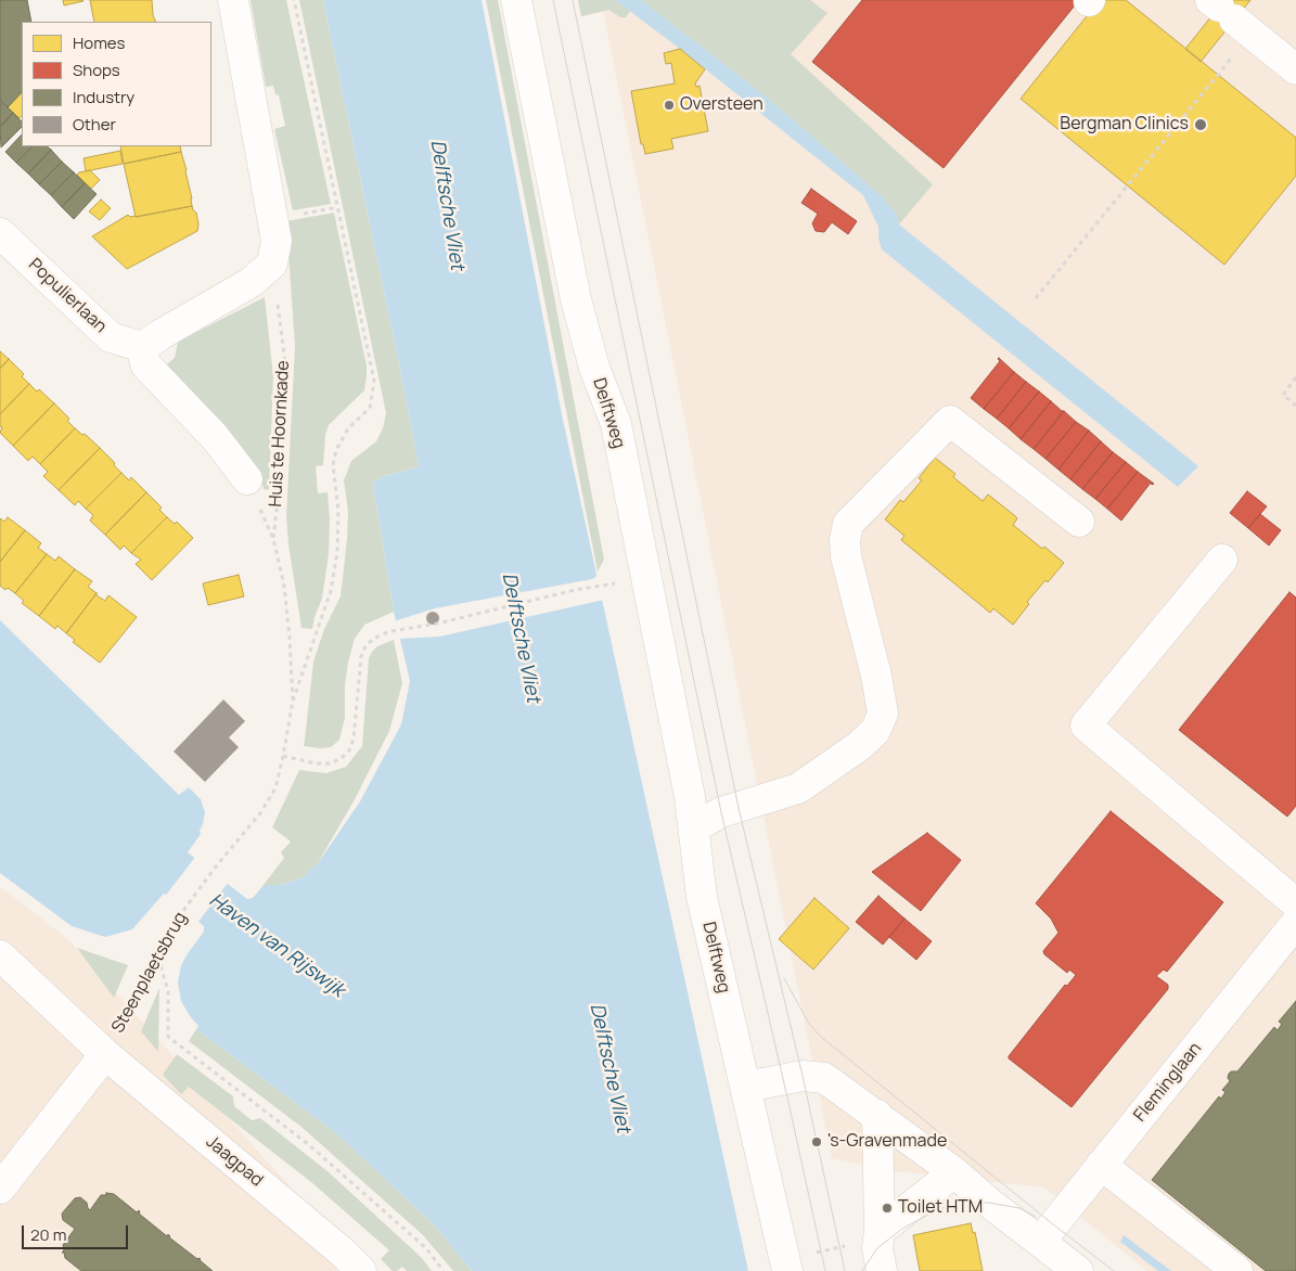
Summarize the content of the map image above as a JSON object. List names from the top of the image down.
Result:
{
  "streets": {
    "street": [
      "Populierlaan",
      "Delftweg",
      "Huis te Hoornkade",
      "Fleminglaan",
      "Jaagpad"
    ],
    "path": ["Steenplaetsbrug"]
  },
  "crossings": [
    ["Populierlaan", "Huis te Hoornkade"],
    ["Huis te Hoornkade", "Steenplaetsbrug"],
    ["Steenplaetsbrug", "Jaagpad"]
  ],
  "water": ["Delftsche Vliet", "Haven van Rijswijk"],
  "places": [
    "Oversteen",
    "Bergman Clinics",
    "'s-Gravenmade",
    "Toilet HTM"
  ],
  "legend": [
    "Homes",
    "Shops",
    "Industry",
    "Other"
  ],
  "scale_bar": "20 m"
}
